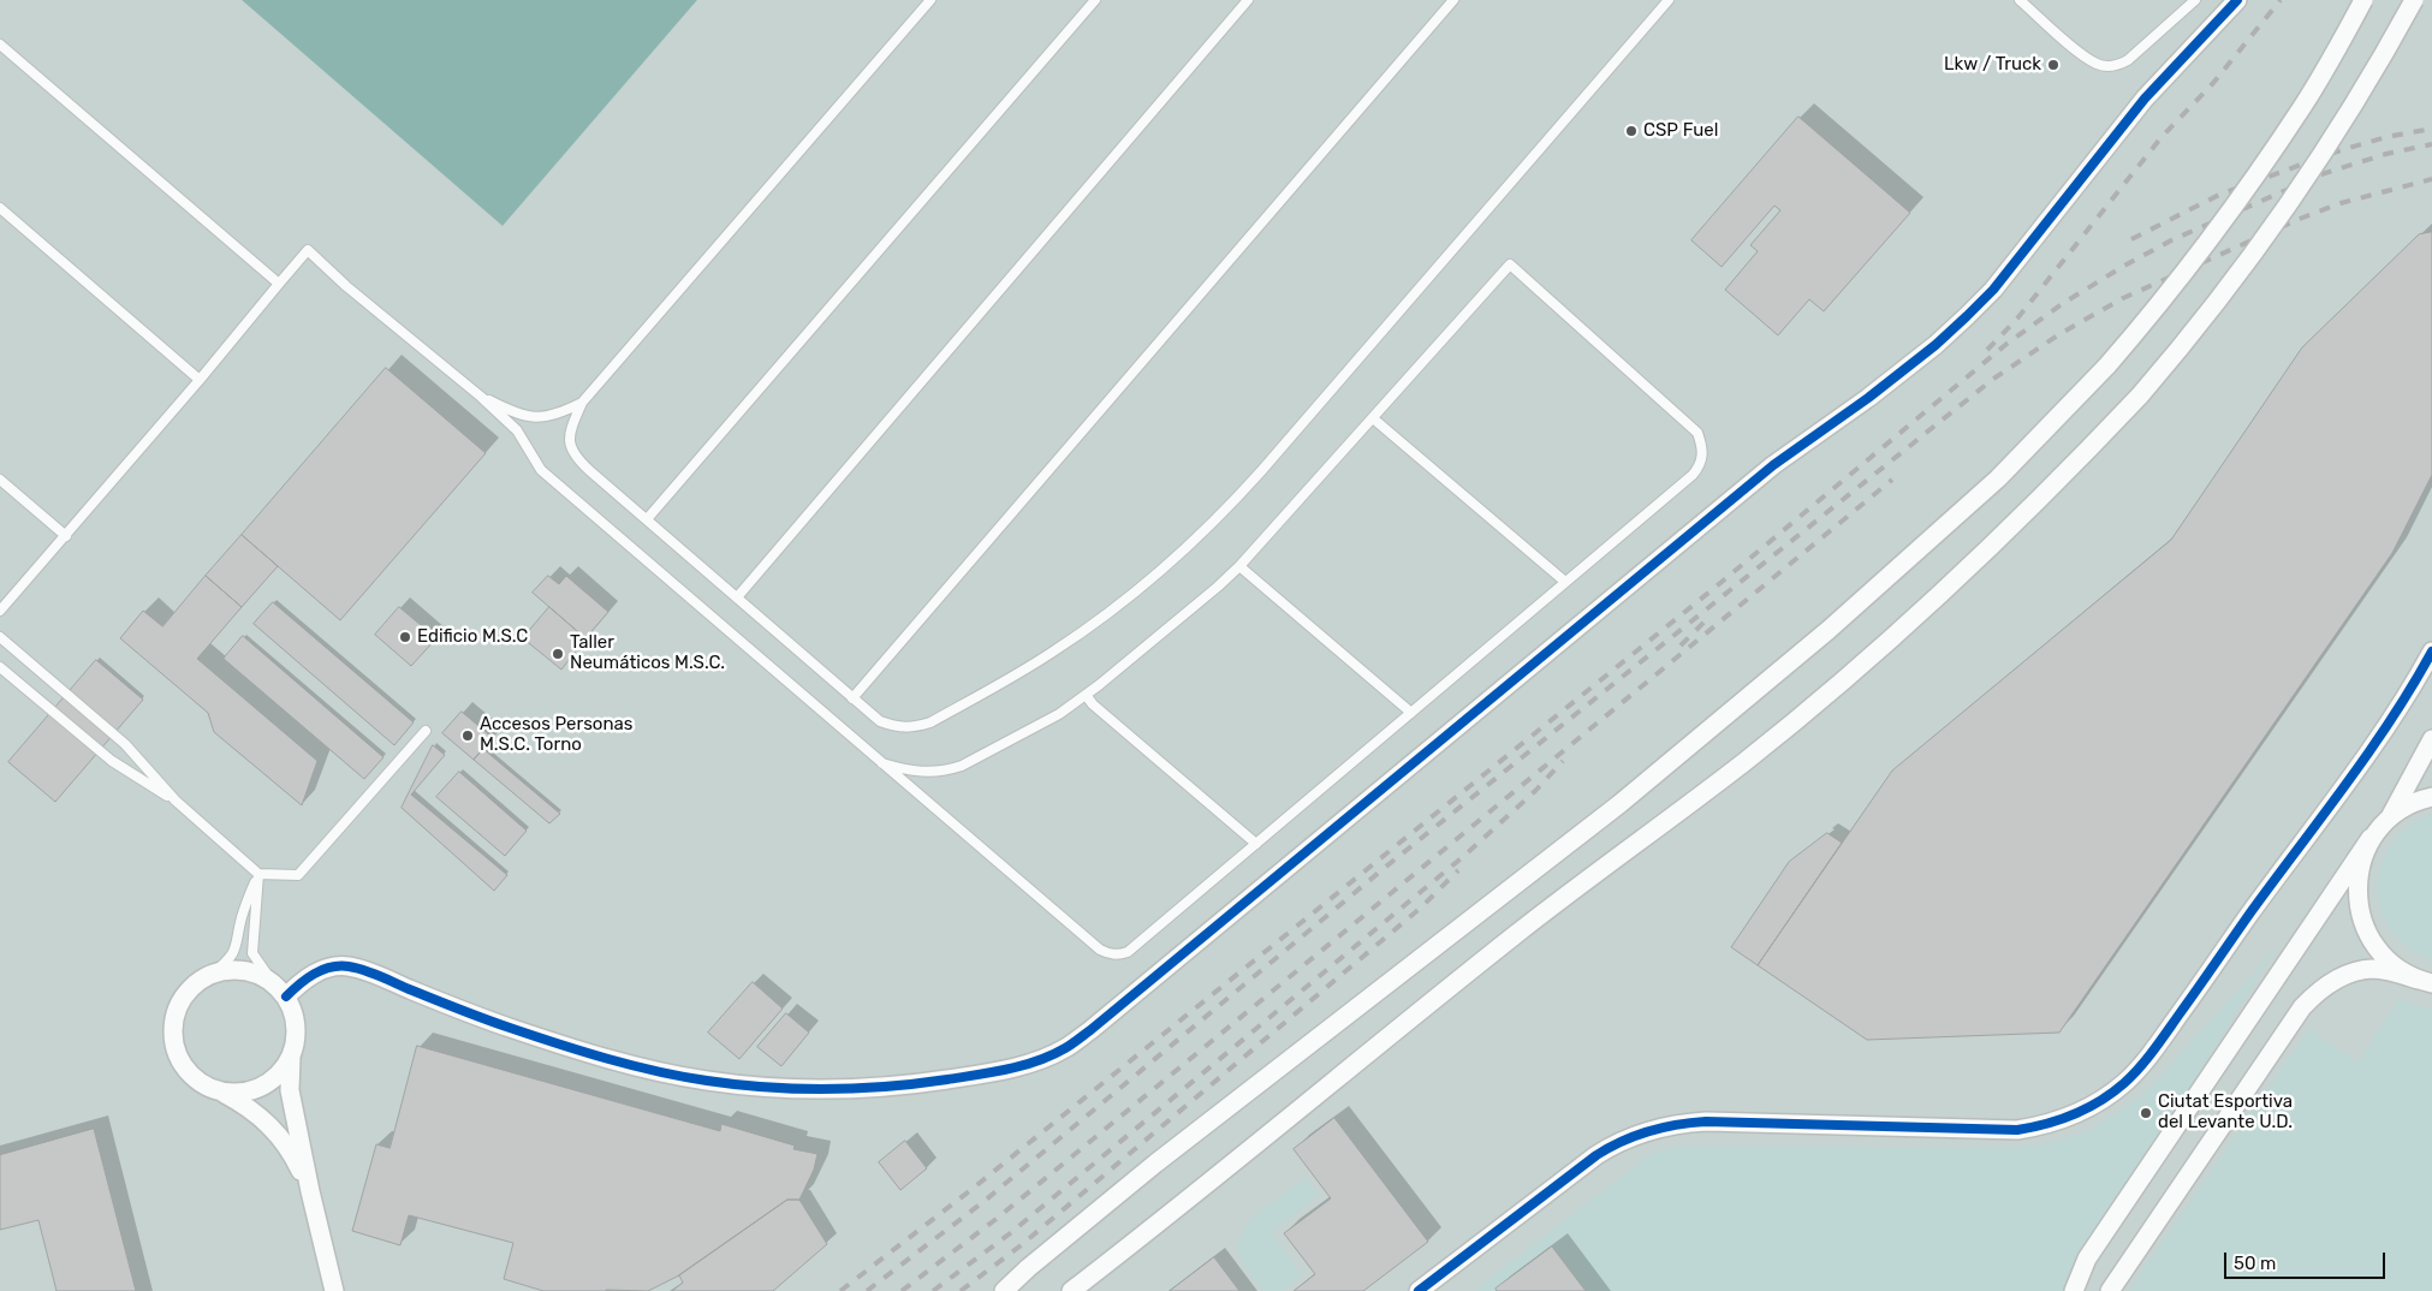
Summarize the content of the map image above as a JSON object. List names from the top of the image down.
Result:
{
  "places": [
    "Lkw / Truck",
    "CSP Fuel",
    "Edificio M.S.C",
    "Taller Neumáticos M.S.C.",
    "Accesos Personas M.S.C. Torno",
    "Ciutat Esportiva del Levante U.D."
  ],
  "scale_bar": "50 m"
}
